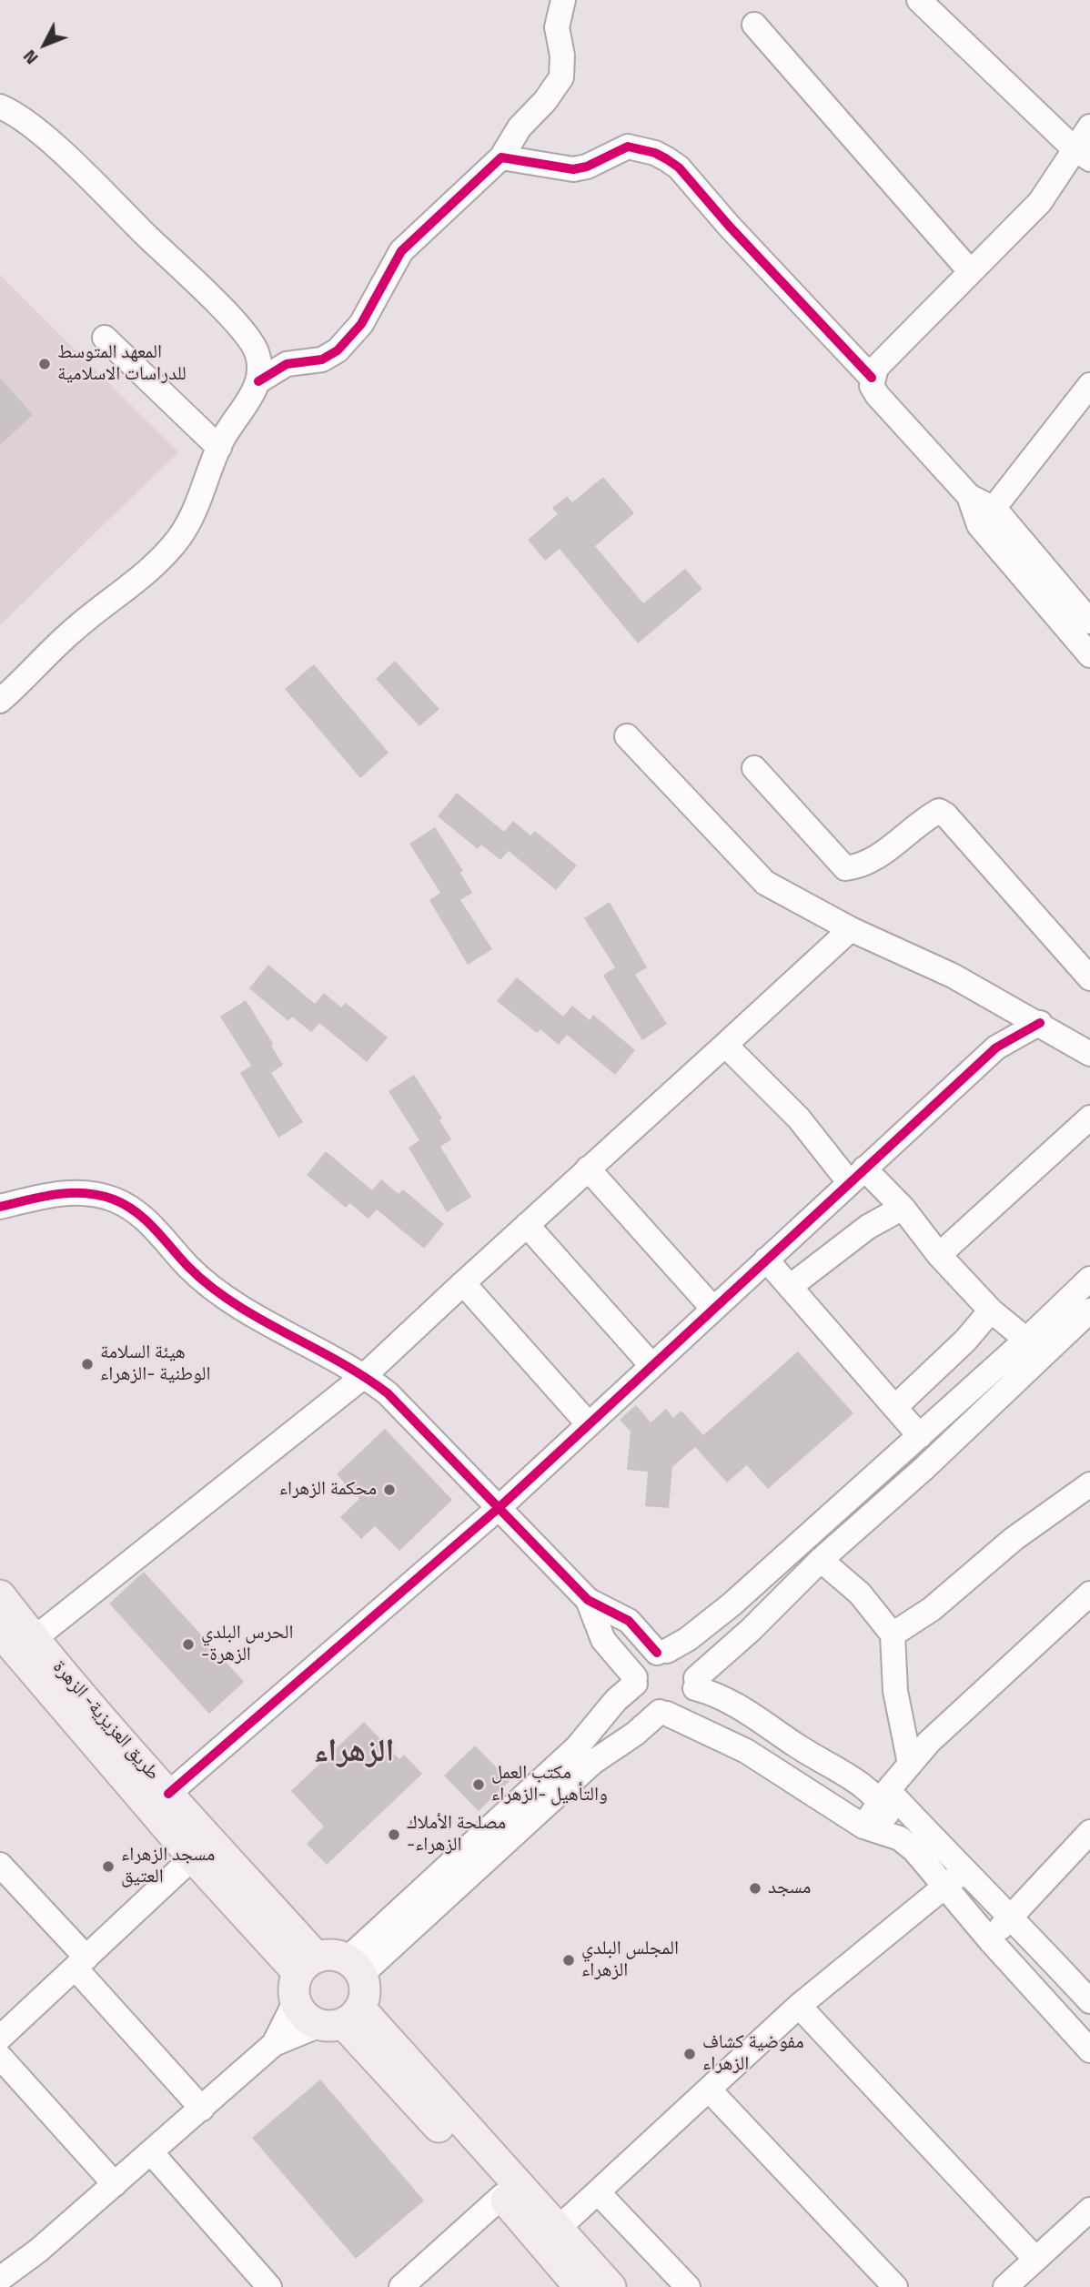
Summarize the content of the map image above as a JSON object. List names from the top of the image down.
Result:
{
  "streets": {
    "main road": ["طريق العزيزية- الزهرة"]
  },
  "districts": ["الزهراء"],
  "places": [
    "المعهد المتوسط للدراسات الاسلامية",
    "هيئة السلامة الوطنية -الزهراء",
    "محكمة الزهراء",
    "الحرس البلدي -الزهرة",
    "مكتب العمل والتأهيل -الزهراء",
    "مصلحة الأملاك -الزهراء",
    "مسجد الزهراء العتيق",
    "مسجد",
    "المجلس البلدي الزهراء",
    "مفوضية كشاف الزهراء"
  ],
  "north": "bottom left"
}
